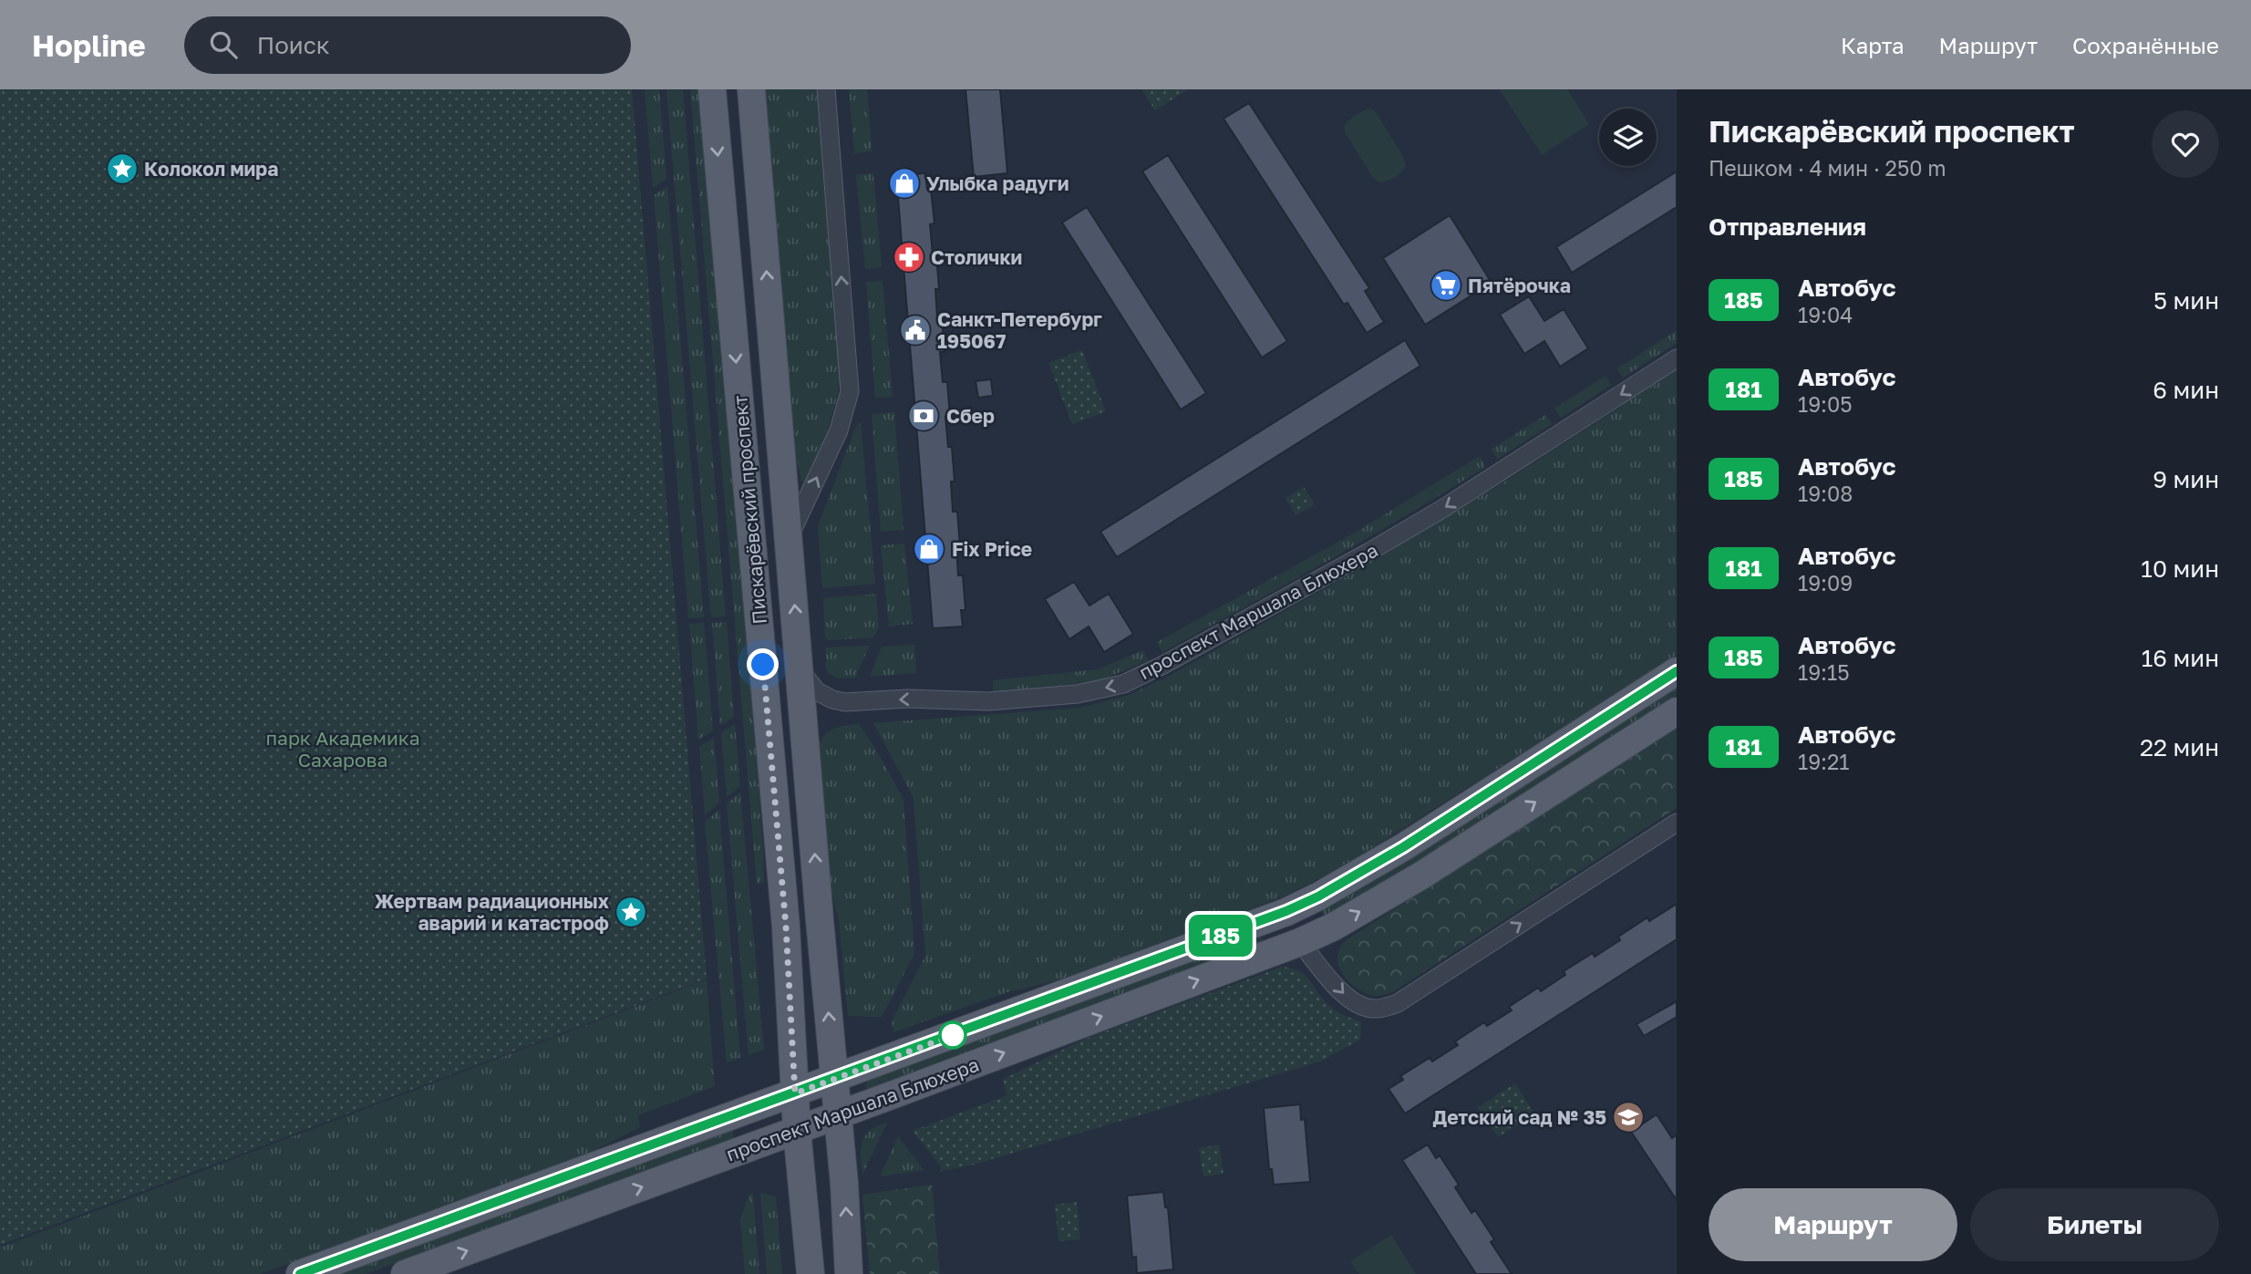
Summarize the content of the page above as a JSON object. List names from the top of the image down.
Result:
{
  "streets": {
    "main road": ["Пискарёвский проспект", "проспект Маршала Блюхера"]
  },
  "crossings": [
    ["Пискарёвский проспект", "проспект Маршала Блюхера"]
  ],
  "parks": ["парк Академика Сахарова"],
  "places": {
    "place": ["Колокол мира", "Жертвам радиационных аварий и катастроф"],
    "shop": ["Улыбка радуги", "Fix Price"],
    "pharmacy": ["Столички"],
    "supermarket": ["Пятёрочка"],
    "public building": ["Санкт-Петербург 195067"],
    "bank": ["Сбер"],
    "school or university": ["Детский сад № 35"]
  },
  "lines": ["bus line 185"],
  "page": {
    "header": "Hopline",
    "search": "Поиск",
    "nav": ["Карта", "Маршрут", "Сохранённые"],
    "on_map": "185",
    "heading": [
      ["Пискарёвский проспект", "Пешком · 4 мин · 250 m"],
      "Отправления"
    ],
    "list": [
      {
        "mark": "185",
        "name": "Автобус",
        "note": "19:04",
        "value": "5 мин"
      },
      {
        "mark": "181",
        "name": "Автобус",
        "note": "19:05",
        "value": "6 мин"
      },
      {
        "mark": "185",
        "name": "Автобус",
        "note": "19:08",
        "value": "9 мин"
      },
      {
        "mark": "181",
        "name": "Автобус",
        "note": "19:09",
        "value": "10 мин"
      },
      {
        "mark": "185",
        "name": "Автобус",
        "note": "19:15",
        "value": "16 мин"
      },
      {
        "mark": "181",
        "name": "Автобус",
        "note": "19:21",
        "value": "22 мин"
      }
    ],
    "buttons": ["Маршрут", "Билеты"]
  }
}
